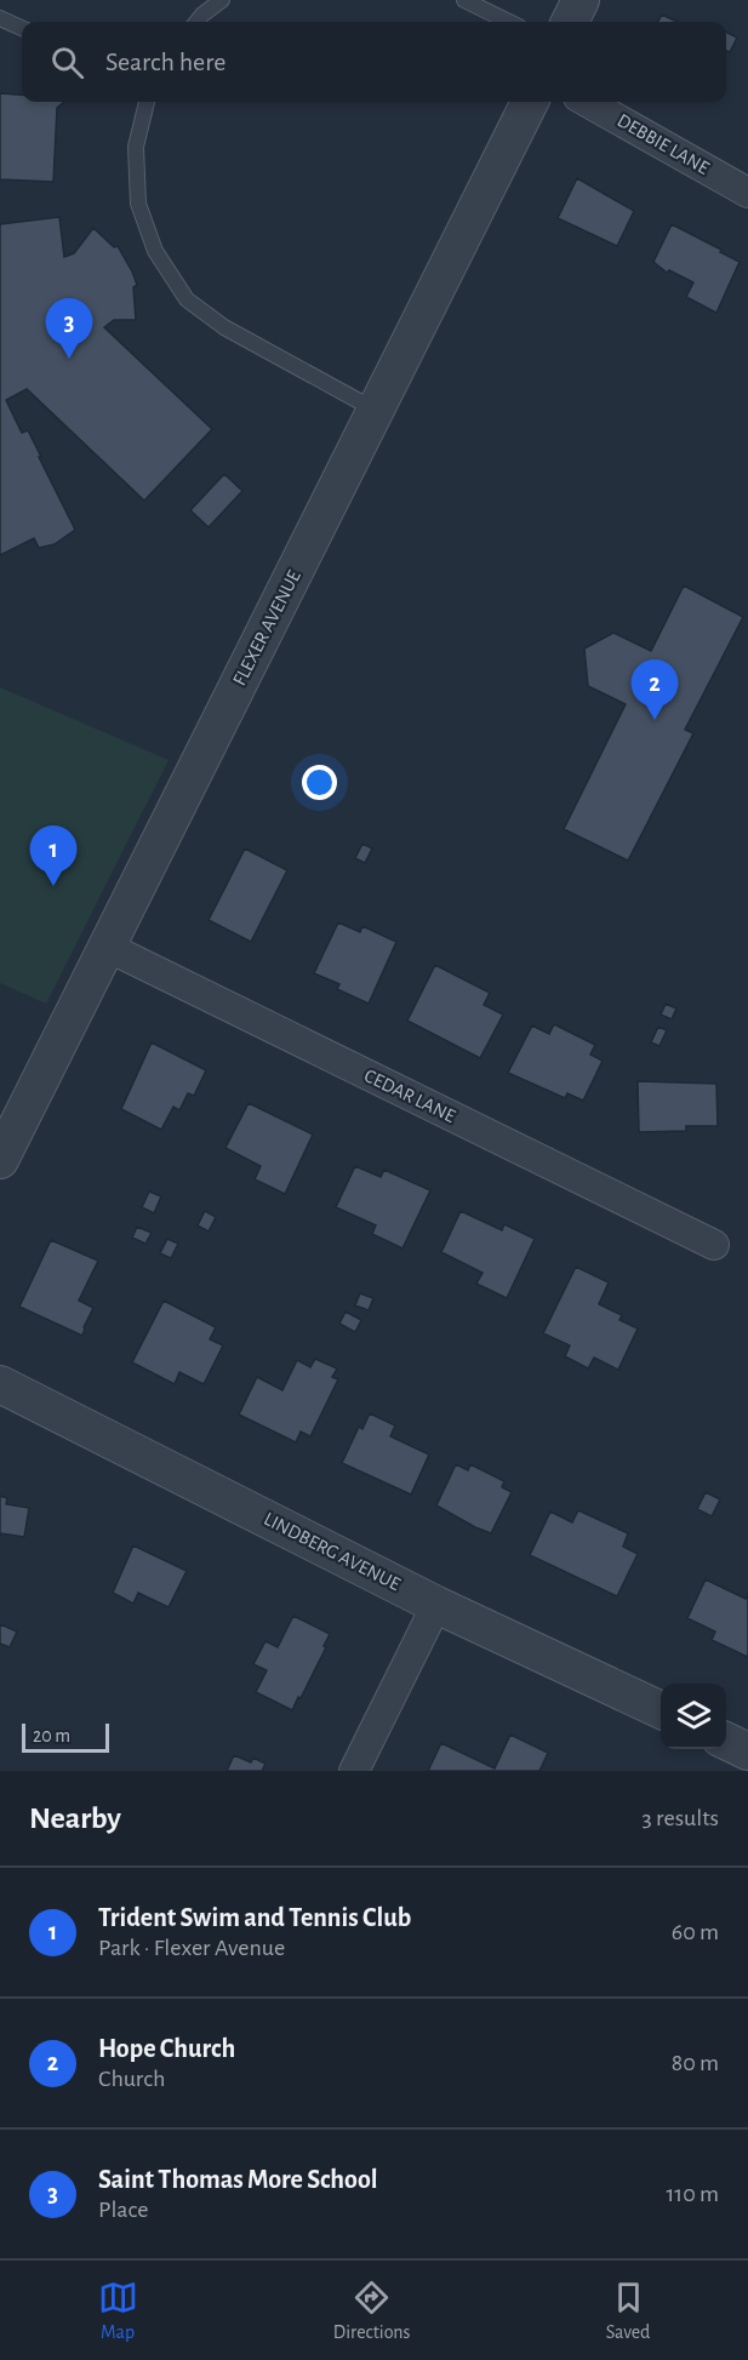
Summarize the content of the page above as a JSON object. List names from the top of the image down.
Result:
{
  "streets": {
    "street": [
      "DEBBIE LANE",
      "FLEXER AVENUE",
      "CEDAR LANE",
      "LINDBERG AVENUE"
    ]
  },
  "crossings": [
    ["FLEXER AVENUE", "CEDAR LANE"]
  ],
  "scale_bar": "20 m",
  "page": {
    "search": "Search here",
    "pins": ["3", "2", "1"],
    "scale": "20 m",
    "heading": ["Nearby", "3 results"],
    "list": [
      {
        "mark": "1",
        "name": "Trident Swim and Tennis Club",
        "note": "Park · Flexer Avenue",
        "value": "60 m"
      },
      {
        "mark": "2",
        "name": "Hope Church",
        "note": "Church",
        "value": "80 m"
      },
      {
        "mark": "3",
        "name": "Saint Thomas More School",
        "note": "Place",
        "value": "110 m"
      }
    ],
    "nav": ["Map", "Directions", "Saved"]
  }
}
